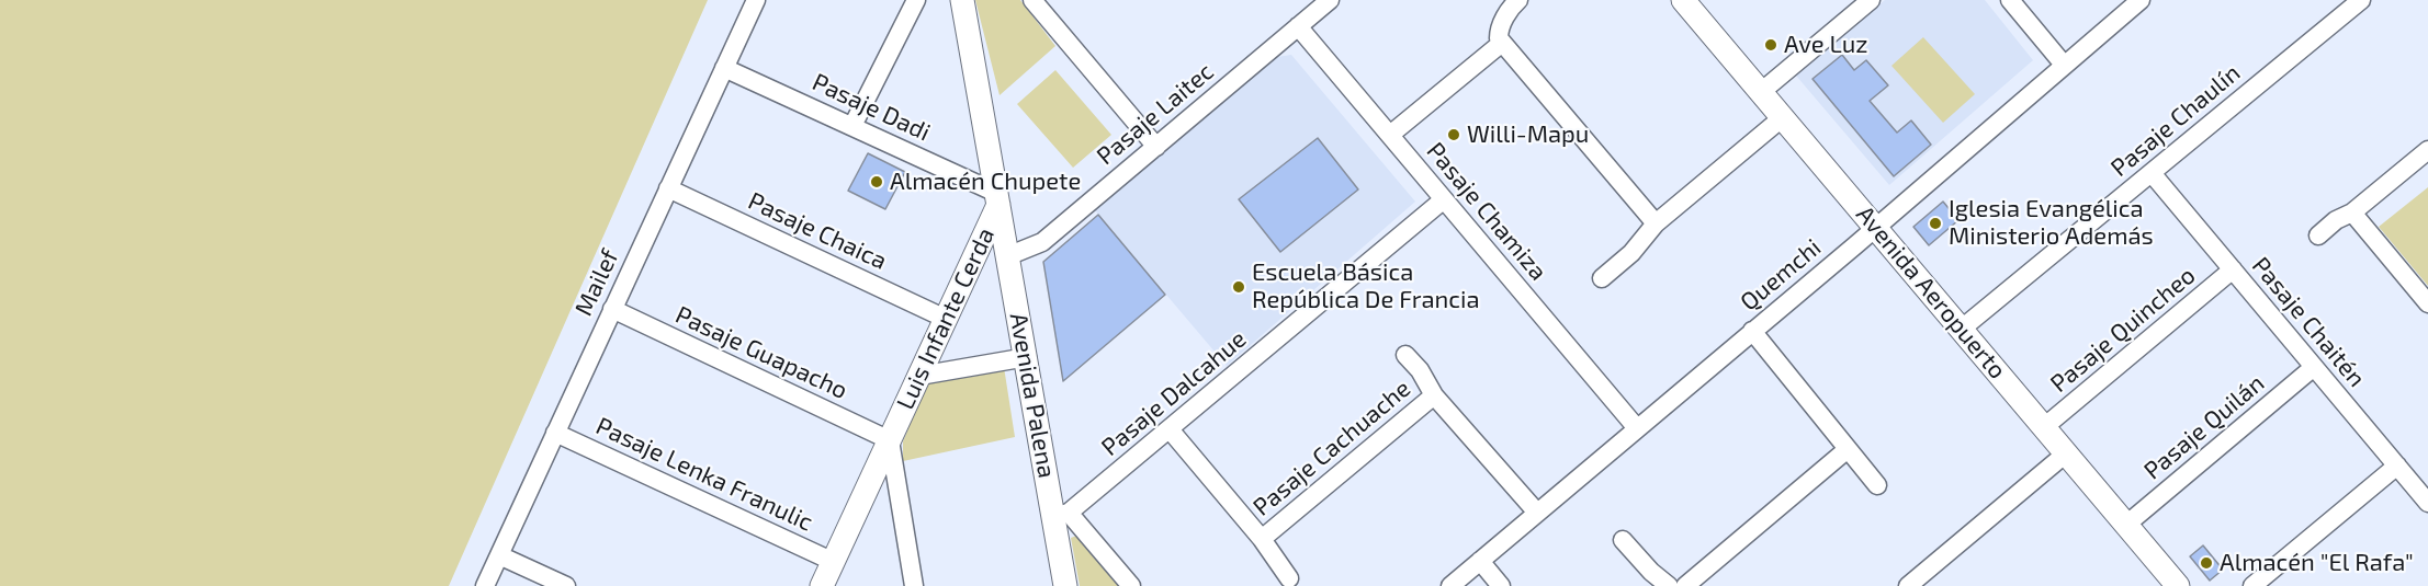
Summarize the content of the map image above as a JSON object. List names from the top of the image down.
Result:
{
  "streets": {
    "street": [
      "Pasaje Dadi",
      "Pasaje Laitec",
      "Pasaje Chaulín",
      "Pasaje Chamiza",
      "Pasaje Chaica",
      "Quemchi",
      "Mailef",
      "Avenida Aeropuerto",
      "Luis Infante Cerda",
      "Pasaje Chaitén",
      "Pasaje Quincheo",
      "Pasaje Guapacho",
      "Pasaje Dalcahue",
      "Avenida Palena",
      "Pasaje Quilán",
      "Pasaje Cachuache",
      "Pasaje Lenka Franulic"
    ]
  },
  "crossings": [
    ["Pasaje Dadi", "Mailef"],
    ["Pasaje Dadi", "Luis Infante Cerda"],
    ["Pasaje Dadi", "Avenida Palena"],
    ["Pasaje Laitec", "Pasaje Chamiza"],
    ["Pasaje Laitec", "Avenida Palena"],
    ["Pasaje Chaulín", "Avenida Aeropuerto"],
    ["Pasaje Chaulín", "Pasaje Chaitén"],
    ["Pasaje Chamiza", "Quemchi"],
    ["Pasaje Chamiza", "Pasaje Dalcahue"],
    ["Pasaje Chaica", "Mailef"],
    ["Pasaje Chaica", "Luis Infante Cerda"],
    ["Quemchi", "Avenida Aeropuerto"],
    ["Quemchi", "Pasaje Cachuache"],
    ["Mailef", "Pasaje Guapacho"],
    ["Mailef", "Pasaje Lenka Franulic"],
    ["Avenida Aeropuerto", "Pasaje Quincheo"],
    ["Avenida Aeropuerto", "Pasaje Quilán"],
    ["Luis Infante Cerda", "Pasaje Guapacho"],
    ["Luis Infante Cerda", "Avenida Palena"],
    ["Luis Infante Cerda", "Pasaje Lenka Franulic"],
    ["Pasaje Chaitén", "Pasaje Quincheo"],
    ["Pasaje Chaitén", "Pasaje Quilán"],
    ["Pasaje Dalcahue", "Avenida Palena"],
    ["Pasaje Dalcahue", "Pasaje Cachuache"]
  ],
  "places": [
    "Ave Luz",
    "Willi-Mapu",
    "Almacén Chupete",
    "Iglesia Evangélica Ministerio Además",
    "Escuela Básica República De Francia",
    "Almacén \"El Rafa\""
  ]
}
